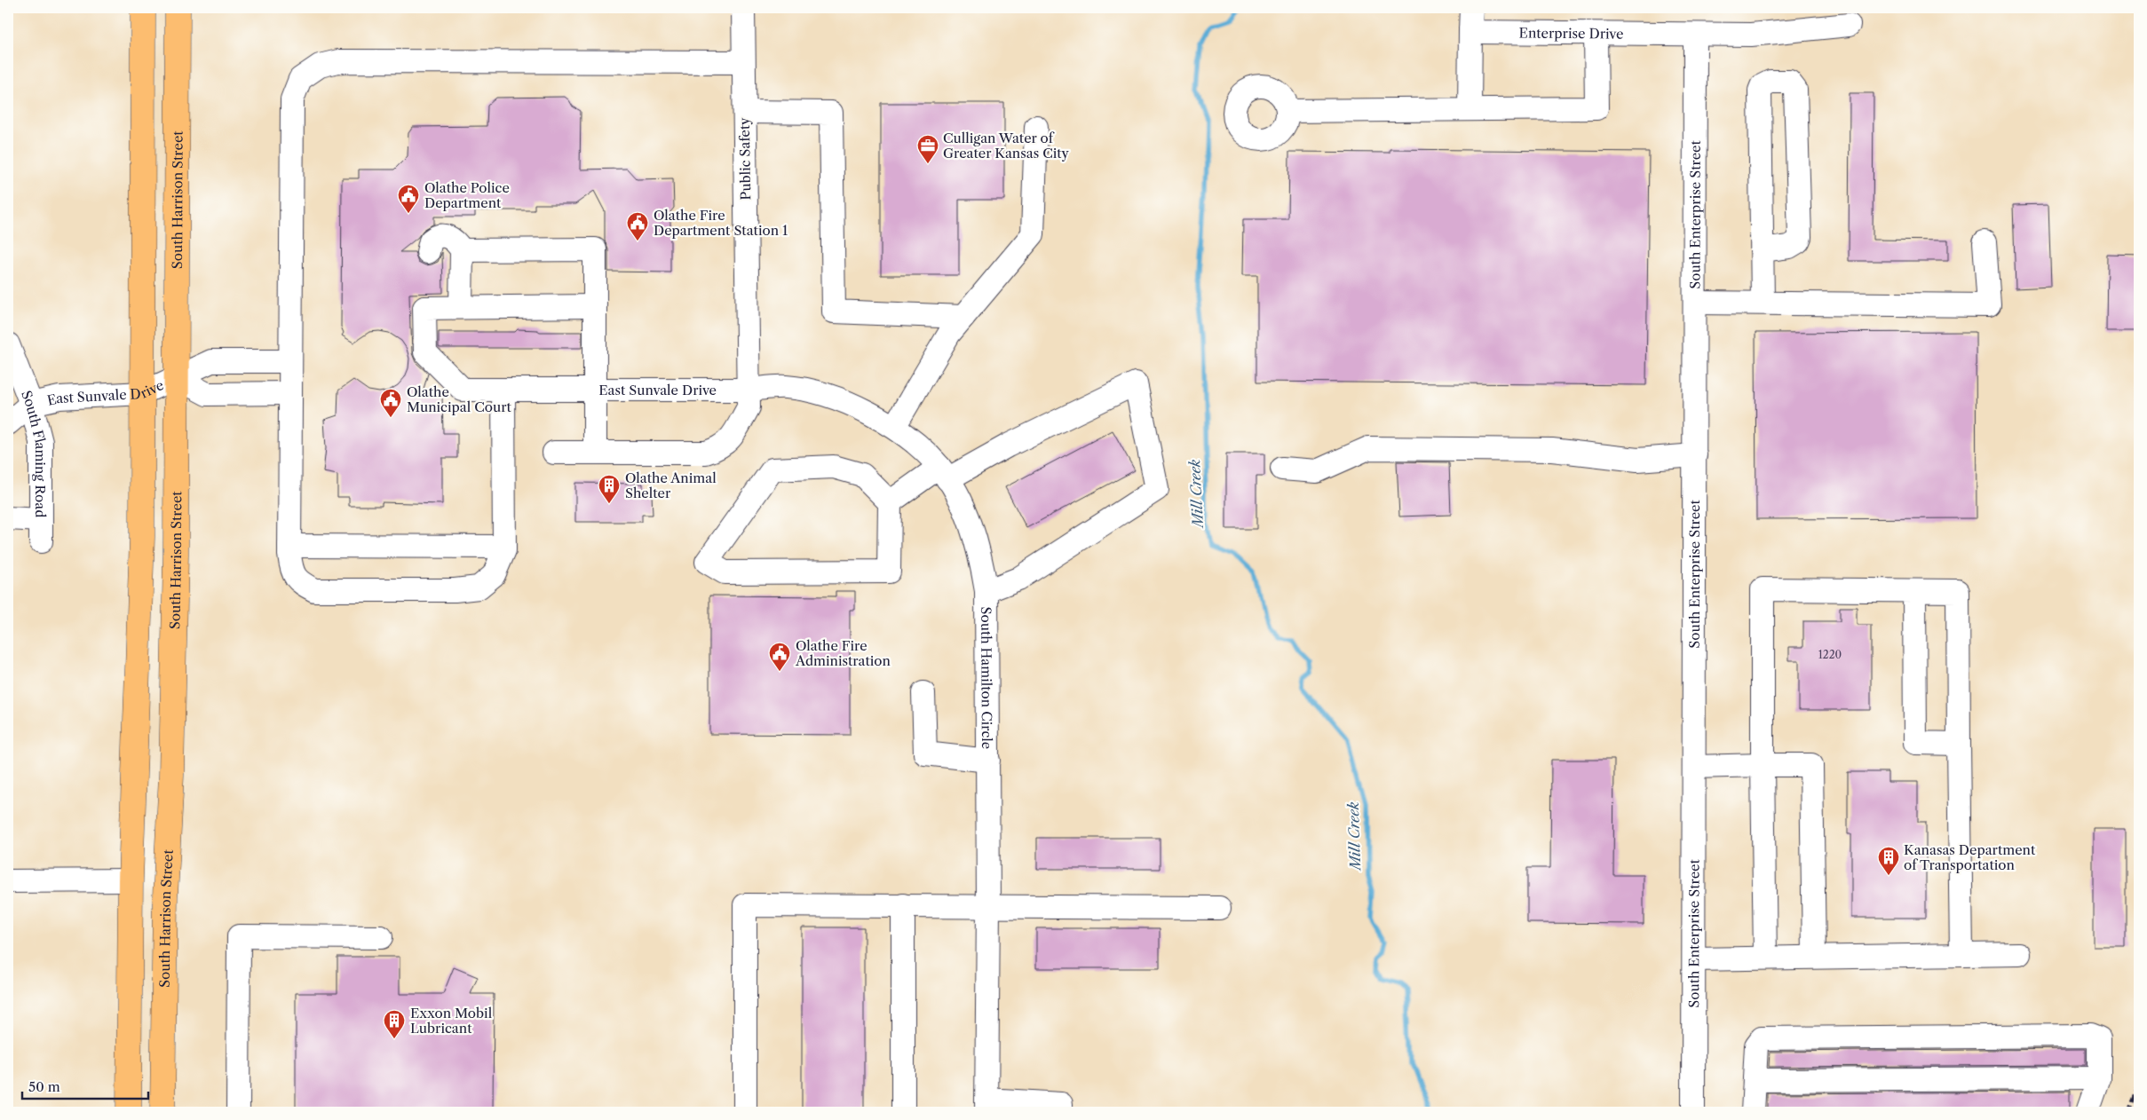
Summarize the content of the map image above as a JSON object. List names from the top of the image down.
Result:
{
  "streets": {
    "highway": ["South Harrison Street"],
    "street": [
      "Enterprise Drive",
      "Public Safety",
      "South Enterprise Street",
      "East Sunvale Drive",
      "South Flaming Road",
      "South Hamilton Circle"
    ]
  },
  "crossings": [
    ["Enterprise Drive", "South Enterprise Street"],
    ["Public Safety", "East Sunvale Drive"],
    ["Public Safety", "South Hamilton Circle"],
    ["South Harrison Street", "East Sunvale Drive"],
    ["East Sunvale Drive", "South Flaming Road"],
    ["East Sunvale Drive", "South Hamilton Circle"]
  ],
  "water": ["Mill Creek"],
  "places": {
    "office": ["Culligan Water of Greater Kansas City"],
    "public building": [
      "Olathe Police Department",
      "Olathe Fire Department Station 1",
      "Olathe Municipal Court",
      "Olathe Fire Administration"
    ],
    "building": ["Olathe Animal Shelter", "Kanasas Department of Transportation", "Exxon Mobil Lubricant"]
  },
  "house_numbers": ["1220"],
  "scale_bar": "50 m"
}
